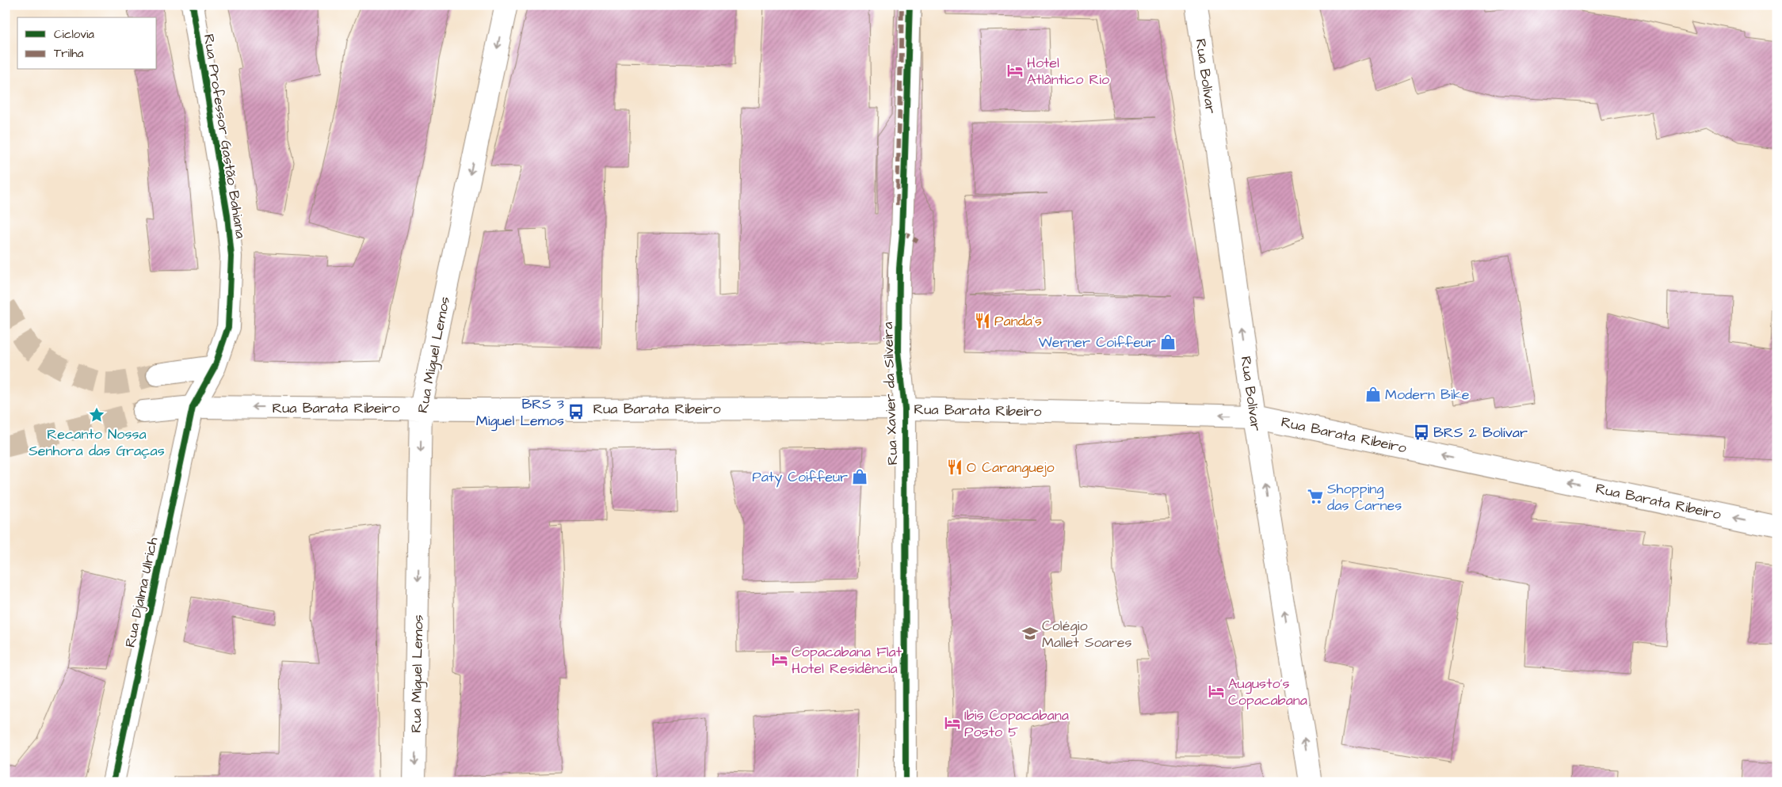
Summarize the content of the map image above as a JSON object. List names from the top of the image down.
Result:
{
  "streets": {
    "main road": [
      "Rua Bolívar",
      "Rua Professor Gastão Bahiana",
      "Rua Miguel Lemos",
      "Rua Xavier da Silveira",
      "Rua Barata Ribeiro",
      "Rua Djalma Ulrich"
    ]
  },
  "crossings": [
    ["Rua Bolívar", "Rua Barata Ribeiro"],
    ["Rua Professor Gastão Bahiana", "Rua Barata Ribeiro"],
    ["Rua Professor Gastão Bahiana", "Rua Djalma Ulrich"],
    ["Rua Miguel Lemos", "Rua Barata Ribeiro"],
    ["Rua Xavier da Silveira", "Rua Barata Ribeiro"],
    ["Rua Barata Ribeiro", "Rua Djalma Ulrich"]
  ],
  "one_way": ["Rua Bolívar", "Rua Miguel Lemos", "Rua Barata Ribeiro"],
  "places": {
    "hotel": [
      "Hotel Atlântico Rio",
      "Copacabana Flat Hotel Residência",
      "Augusto's Copacabana",
      "Ibis Copacabana Posto 5"
    ],
    "restaurant": ["Panda's", "O Caranguejo"],
    "shop": ["Werner Coiffeur", "Modern Bike", "Paty Coiffeur"],
    "bus stop": ["BRS 3 Miguel Lemos", "BRS 2 Bolívar"],
    "place": ["Recanto Nossa Senhora das Graças"],
    "supermarket": ["Shopping das Carnes"],
    "school or university": ["Colégio Mallet Soares"]
  },
  "legend": ["Ciclovia", "Trilha"]
}
